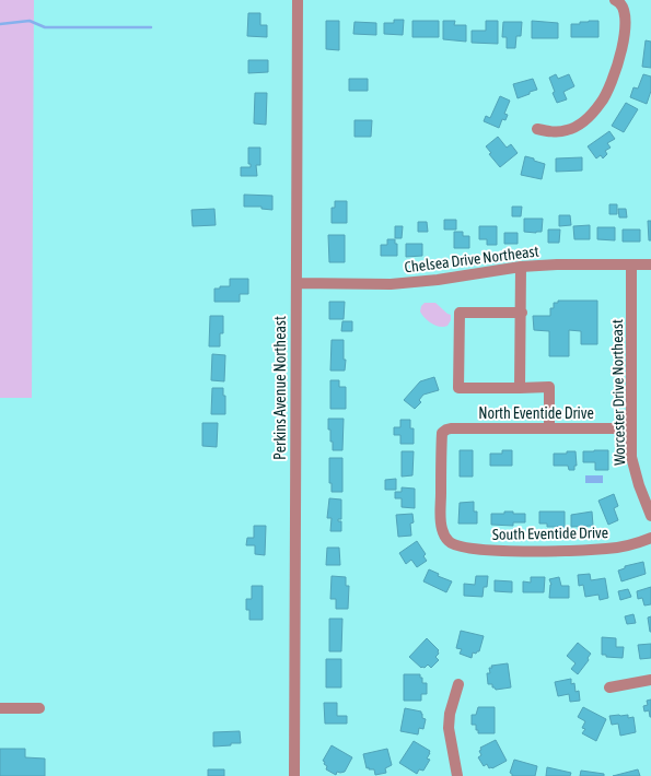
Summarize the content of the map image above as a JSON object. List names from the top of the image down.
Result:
{
  "streets": {
    "street": [
      "Chelsea Drive Northeast",
      "Perkins Avenue Northeast",
      "Worcester Drive Northeast",
      "North Eventide Drive",
      "South Eventide Drive"
    ]
  },
  "crossings": [
    ["Chelsea Drive Northeast", "Perkins Avenue Northeast"],
    ["Chelsea Drive Northeast", "Worcester Drive Northeast"],
    ["Worcester Drive Northeast", "North Eventide Drive"],
    ["North Eventide Drive", "South Eventide Drive"]
  ]
}
